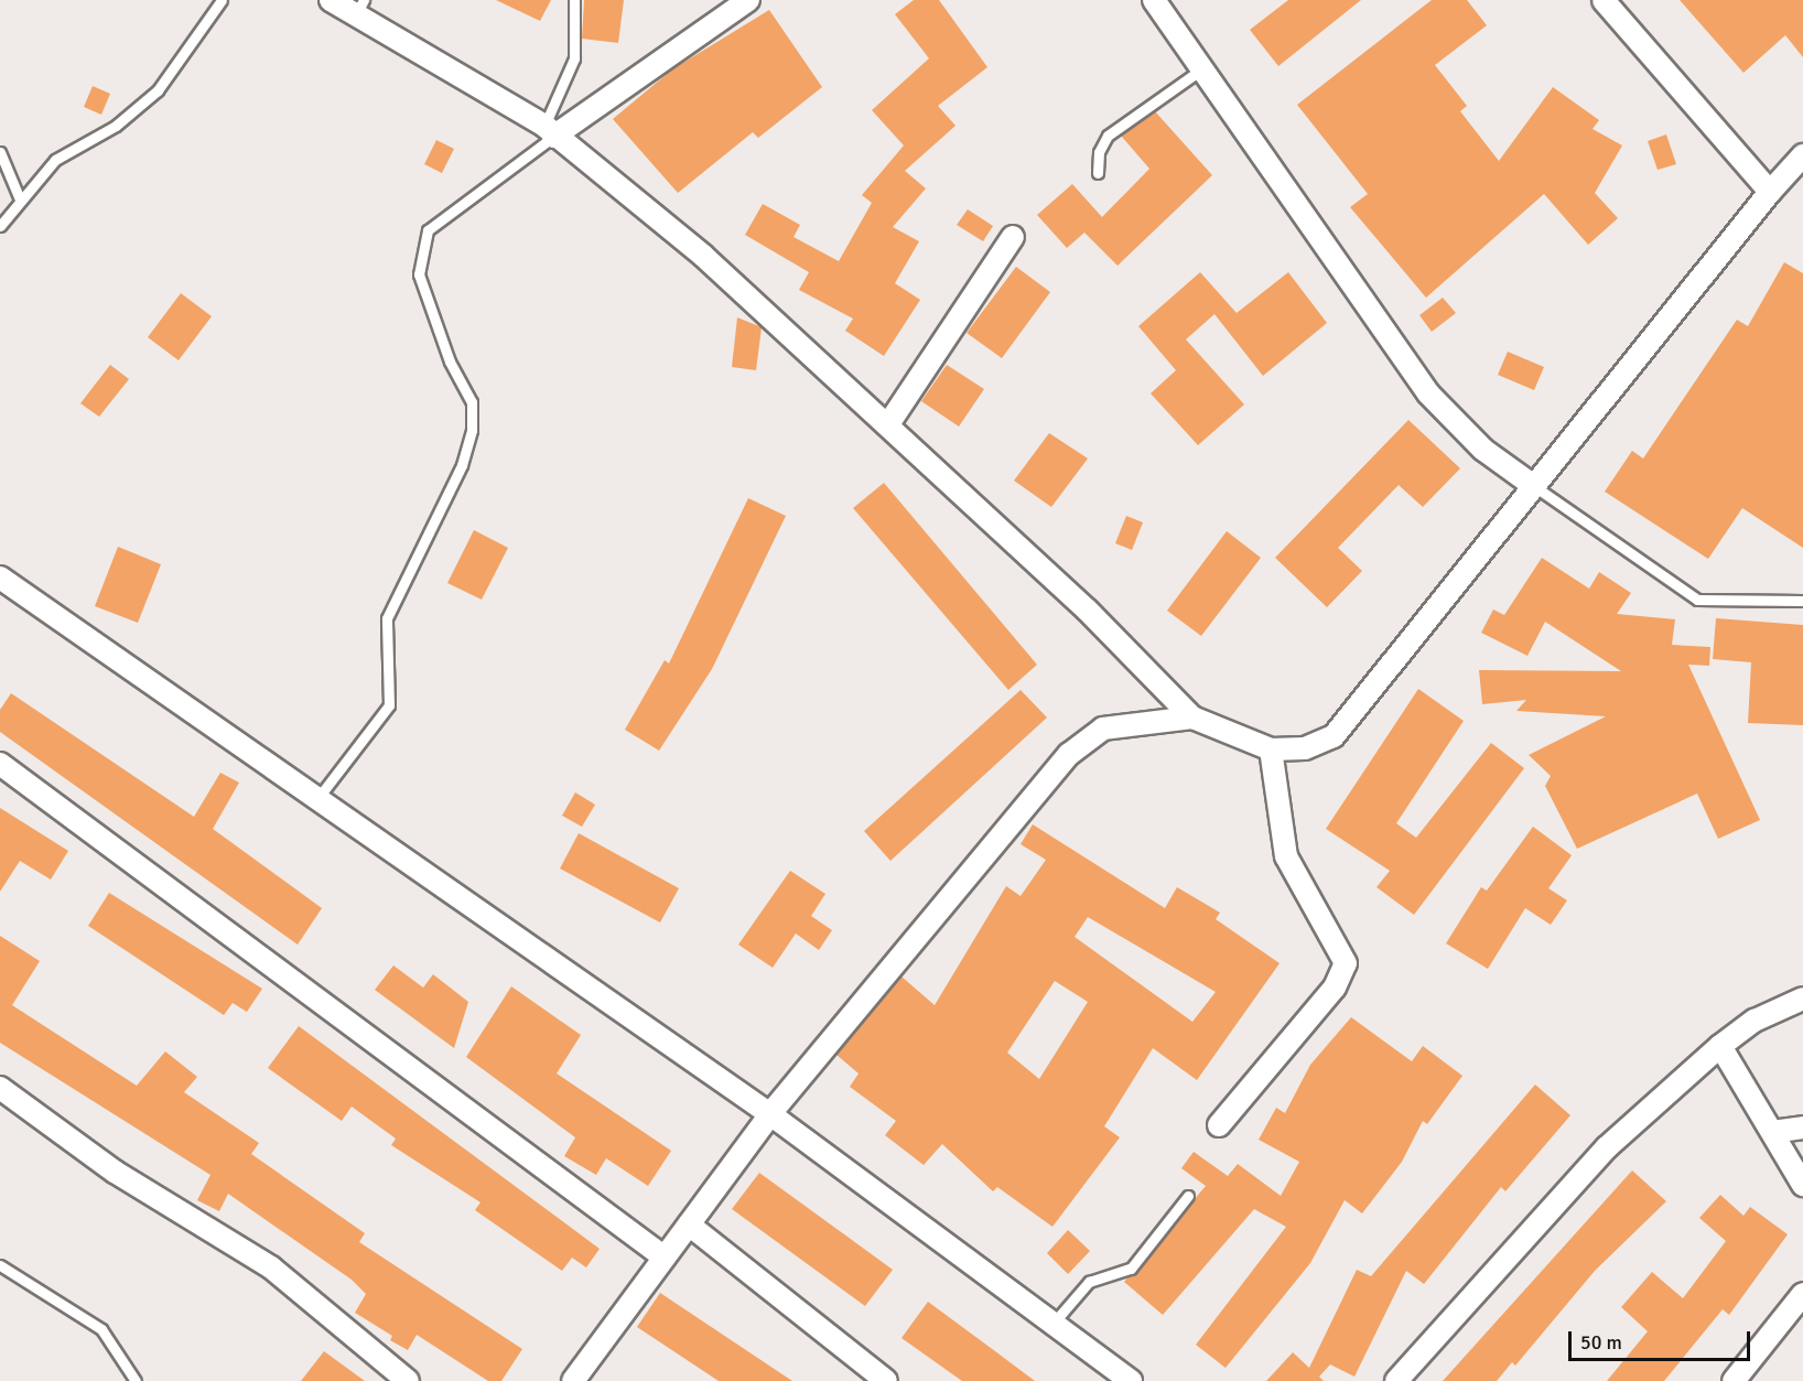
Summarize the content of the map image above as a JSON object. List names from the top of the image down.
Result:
{
  "scale_bar": "50 m"
}
